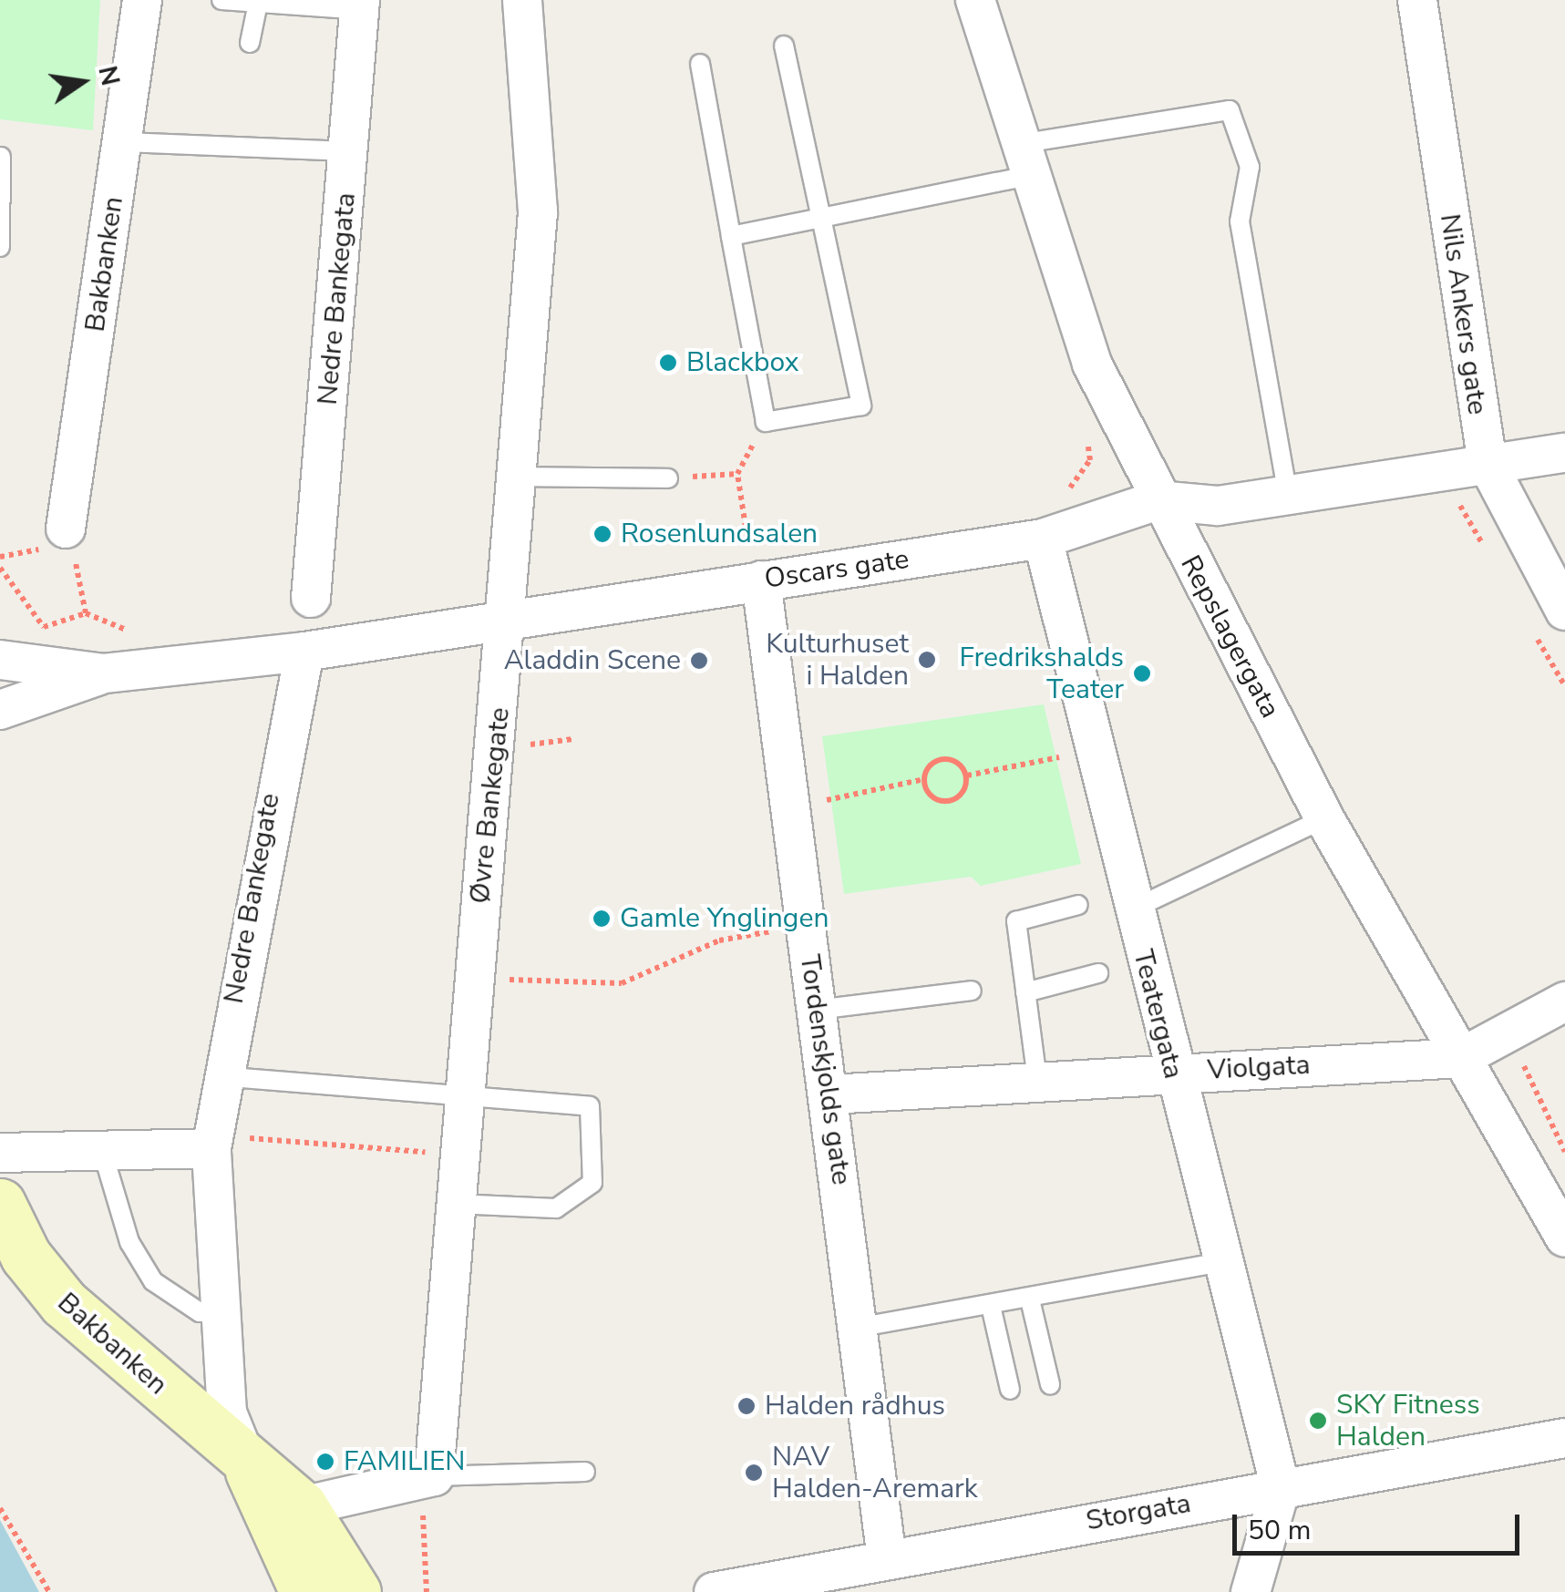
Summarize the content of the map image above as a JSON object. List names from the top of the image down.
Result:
{
  "streets": {
    "street": [
      "Bakbanken",
      "Nedre Bankegata",
      "Nils Ankers gate",
      "Oscars gate",
      "Repslagergata",
      "Øvre Bankegate",
      "Nedre Bankegate",
      "Teatergata",
      "Violgata",
      "Tordenskjolds gate",
      "Storgata"
    ]
  },
  "crossings": [
    ["Bakbanken", "Nedre Bankegate"],
    ["Nils Ankers gate", "Oscars gate"],
    ["Oscars gate", "Repslagergata"],
    ["Oscars gate", "Øvre Bankegate"],
    ["Oscars gate", "Nedre Bankegate"],
    ["Oscars gate", "Teatergata"],
    ["Oscars gate", "Tordenskjolds gate"],
    ["Repslagergata", "Violgata"],
    ["Teatergata", "Violgata"],
    ["Teatergata", "Storgata"],
    ["Violgata", "Tordenskjolds gate"],
    ["Tordenskjolds gate", "Storgata"]
  ],
  "places": [
    "Blackbox",
    "Rosenlundsalen",
    "Kulturhuset i Halden",
    "Aladdin Scene",
    "Fredrikshalds Teater",
    "Gamle Ynglingen",
    "Halden rådhus",
    "SKY Fitness Halden",
    "FAMILIEN",
    "NAV Halden-Aremark"
  ],
  "scale_bar": "50 m",
  "north": "right"
}
